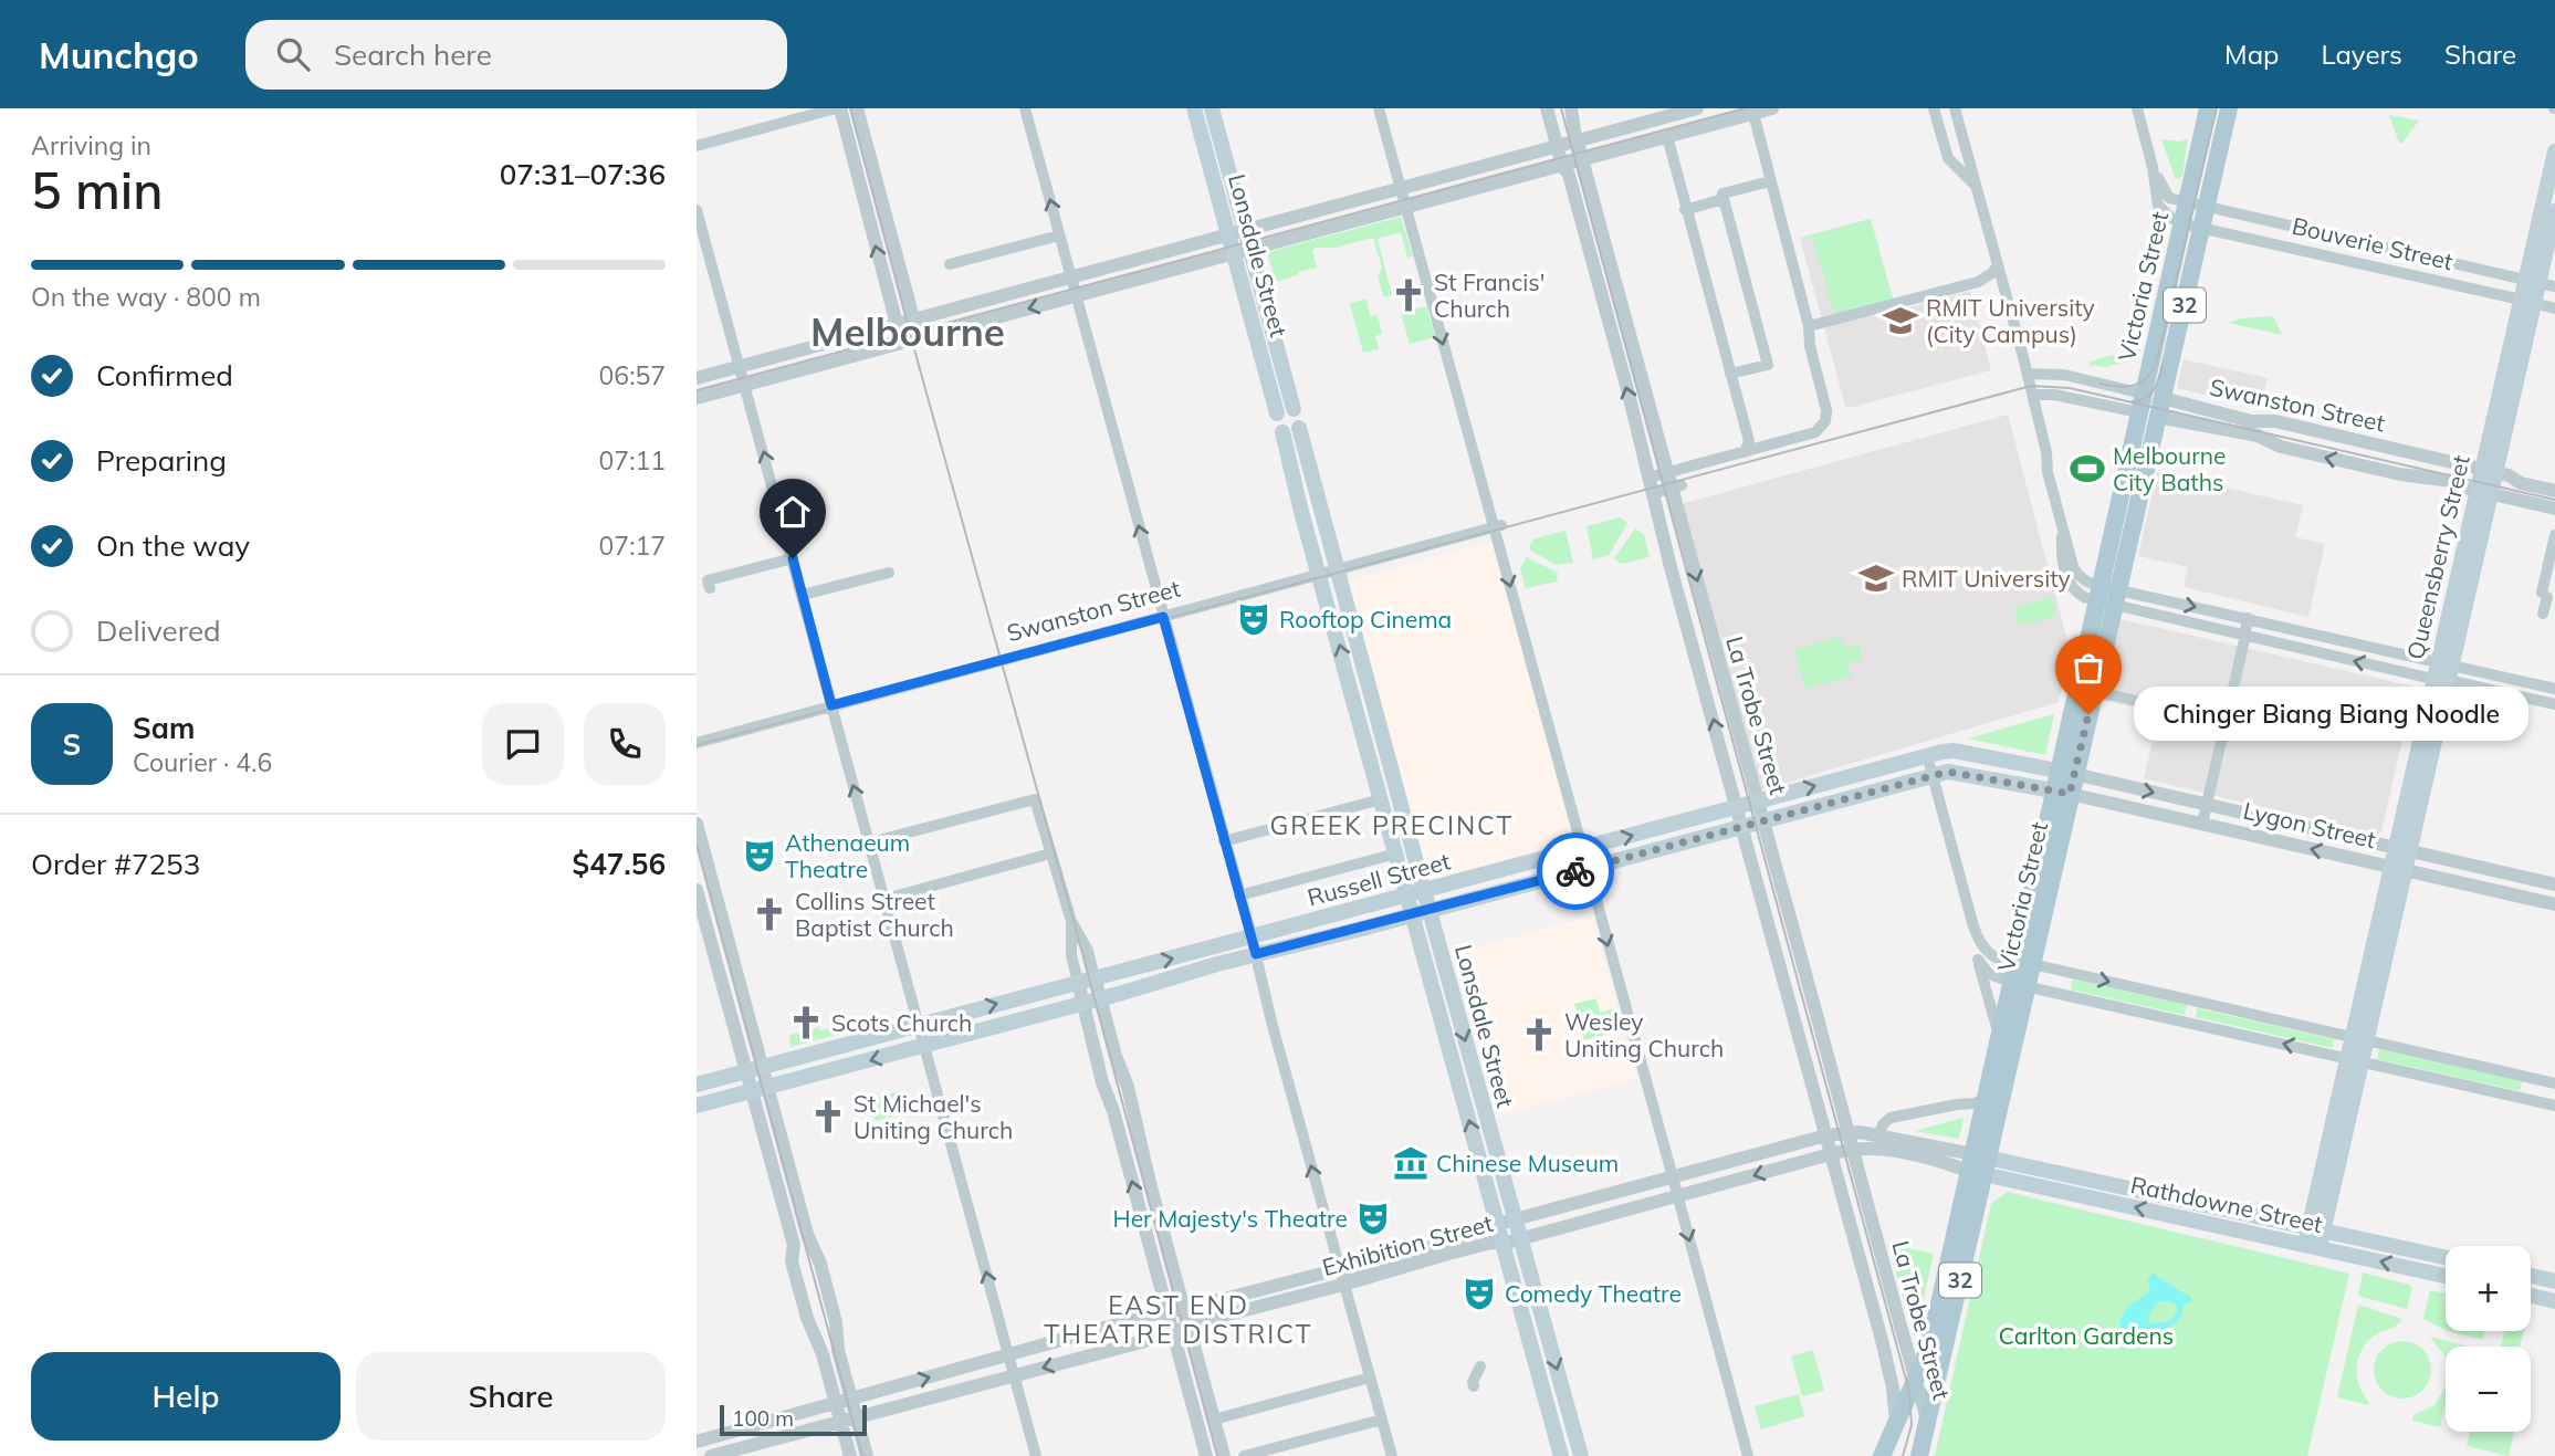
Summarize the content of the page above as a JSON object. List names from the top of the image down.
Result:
{
  "streets": {
    "main road": [
      "Lonsdale Street",
      "Victoria Street",
      "32",
      "Swanston Street",
      "Queensberry Street",
      "Russell Street",
      "Rathdowne Street"
    ],
    "street": [
      "Bouverie Street",
      "La Trobe Street",
      "Lygon Street",
      "Exhibition Street"
    ]
  },
  "crossings": [
    ["Bouverie Street", "Victoria Street"],
    ["Bouverie Street", "Queensberry Street"],
    ["Lonsdale Street", "Swanston Street"],
    ["Lonsdale Street", "Russell Street"],
    ["Lonsdale Street", "Exhibition Street"],
    ["Victoria Street", "32"],
    ["Victoria Street", "Swanston Street"],
    ["Victoria Street", "La Trobe Street"],
    ["Victoria Street", "Lygon Street"],
    ["Victoria Street", "Russell Street"],
    ["Victoria Street", "Rathdowne Street"],
    ["Victoria Street", "Exhibition Street"],
    ["32", "La Trobe Street"],
    ["Swanston Street", "Queensberry Street"],
    ["Queensberry Street", "Lygon Street"],
    ["Queensberry Street", "Rathdowne Street"],
    ["La Trobe Street", "Russell Street"],
    ["La Trobe Street", "Exhibition Street"],
    ["Lygon Street", "Russell Street"],
    ["Rathdowne Street", "Exhibition Street"]
  ],
  "districts": ["Melbourne", "GREEK PRECINCT", "EAST END THEATRE DISTRICT"],
  "parks": ["Carlton Gardens"],
  "places": {
    "church": [
      "St Francis' Church",
      "Collins Street Baptist Church",
      "Scots Church",
      "Wesley Uniting Church",
      "St Michael's Uniting Church"
    ],
    "school or university": ["RMIT University (City Campus)", "RMIT University"],
    "sports": ["Melbourne City Baths"],
    "theatre": [
      "Rooftop Cinema",
      "Athenaeum Theatre",
      "Her Majesty's Theatre",
      "Comedy Theatre"
    ],
    "other": ["Chinger Biang Biang Noodle"],
    "museum": ["Chinese Museum"]
  },
  "scale_bar": "100 m",
  "page": {
    "header": "Munchgo",
    "search": "Search here",
    "nav": ["Map", "Layers", "Share"],
    "heading": ["5 min", "Arriving in", "07:31–07:36"],
    "panel": [
      "Sam",
      "Courier · 4.6",
      "Order #7253",
      "$47.56"
    ],
    "bar": "On the way · 800 m",
    "list": [
      ["Confirmed", "06:57"],
      ["Preparing", "07:11"],
      ["On the way", "07:17"],
      "Delivered"
    ],
    "bubble": "Chinger Biang Biang Noodle",
    "round": "S",
    "map_buttons": ["+", "−"],
    "buttons": ["Help", "Share"],
    "scale": "100 m"
  }
}
